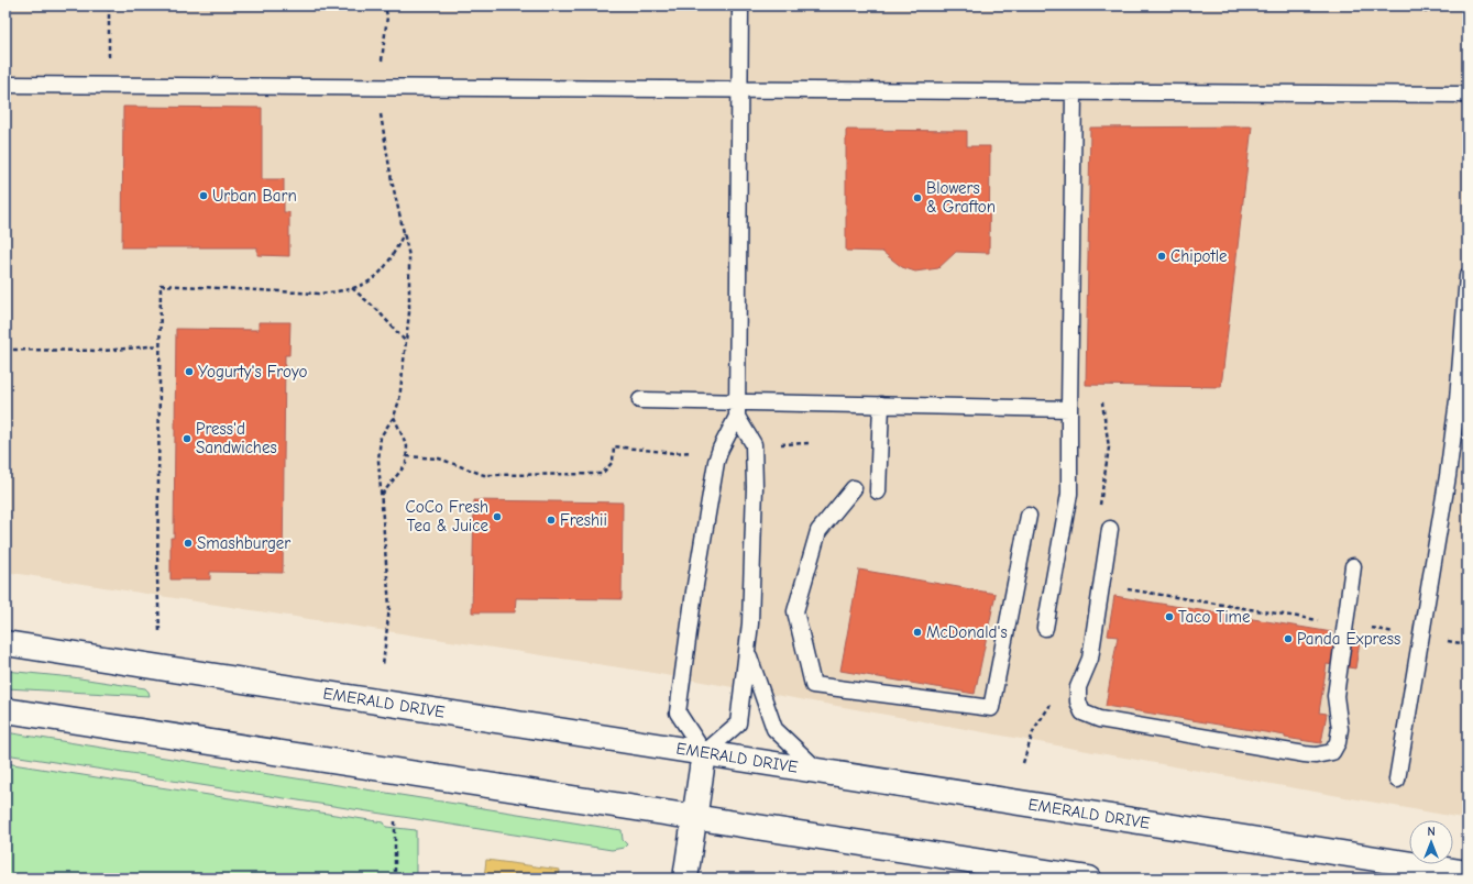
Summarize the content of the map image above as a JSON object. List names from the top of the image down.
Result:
{
  "streets": {
    "street": ["EMERALD DRIVE"]
  },
  "places": [
    "Urban Barn",
    "Blowers & Grafton",
    "Chipotle",
    "Yogurty's Froyo",
    "Press'd Sandwiches",
    "CoCo Fresh Tea & Juice",
    "Freshii",
    "Smashburger",
    "Taco Time",
    "McDonald's",
    "Panda Express"
  ],
  "north": "top"
}
